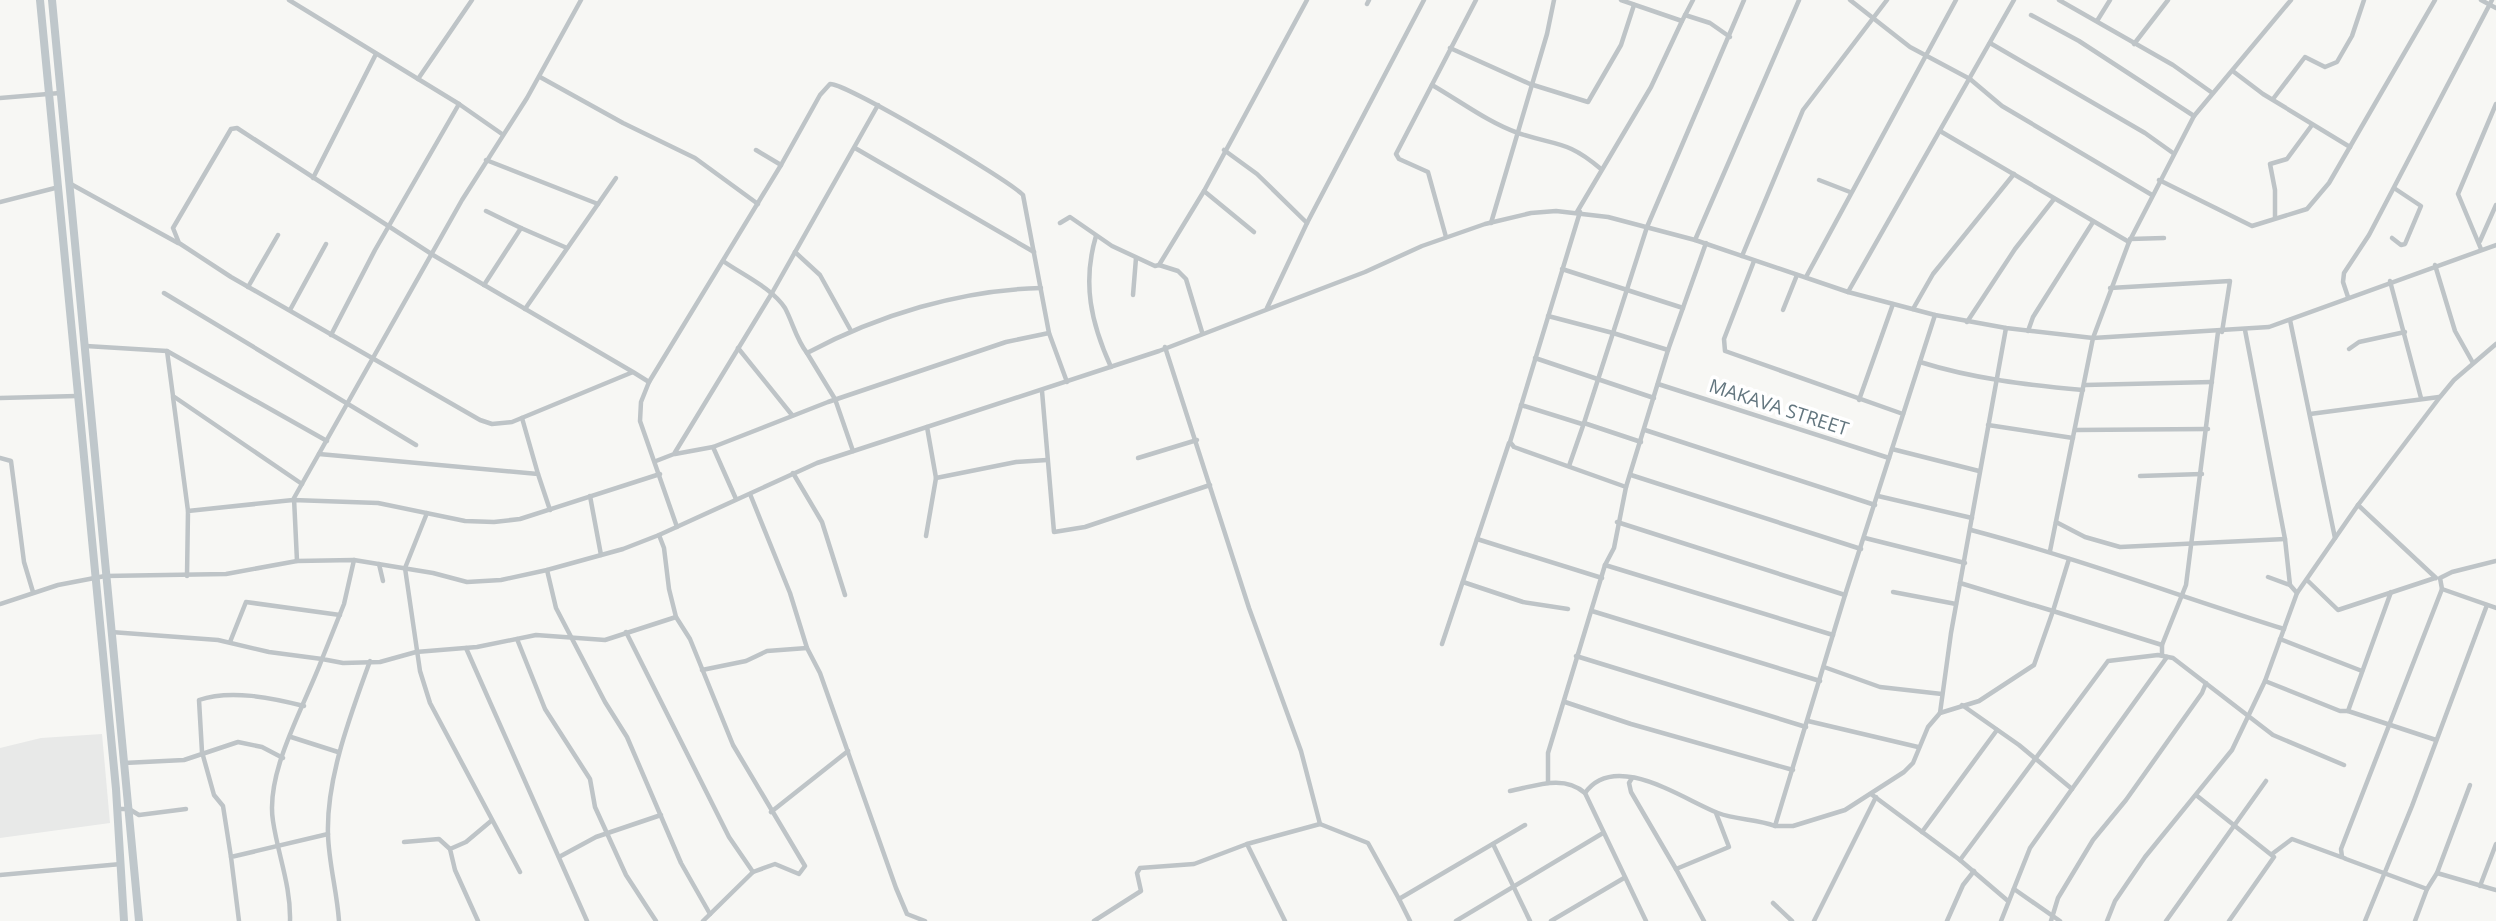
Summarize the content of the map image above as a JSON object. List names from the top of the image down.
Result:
{
  "streets": {
    "street": ["MAKAVA STREET"]
  }
}
